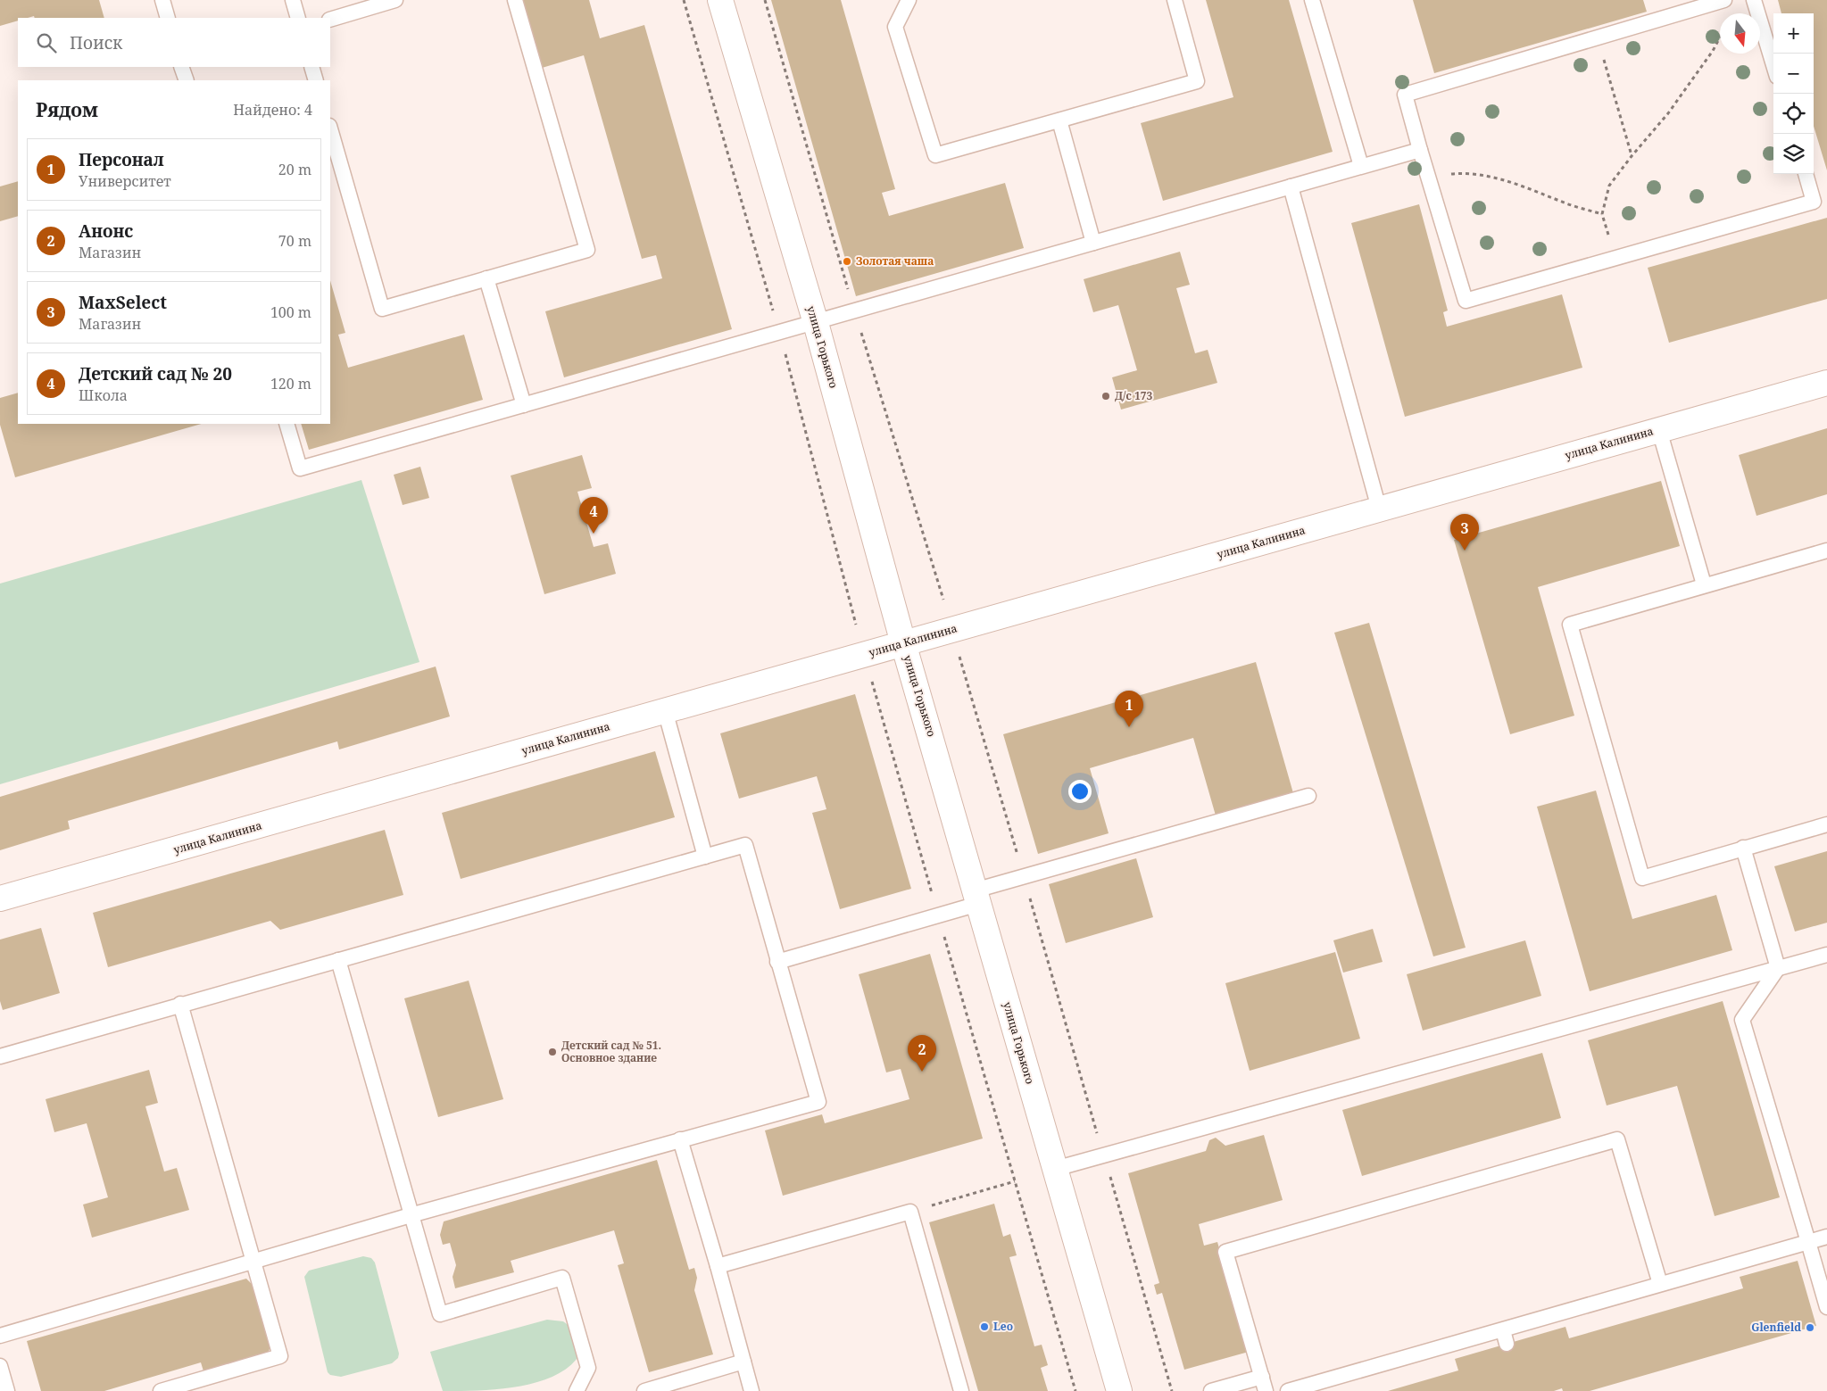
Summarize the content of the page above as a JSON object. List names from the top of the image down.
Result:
{
  "streets": {
    "street": ["улица Горького", "улица Калинина"]
  },
  "crossings": [
    ["улица Горького", "улица Калинина"]
  ],
  "places": [
    "Золотая чаша",
    "Д/с 173",
    "Детский сад № 51. Основное здание",
    "Leo",
    "Glenfield"
  ],
  "north": "bottom",
  "page": {
    "map_buttons": ["+", "−"],
    "search": "Поиск",
    "heading": ["Рядом", "Найдено: 4"],
    "list": [
      {
        "mark": "1",
        "name": "Персонал",
        "note": "Университет",
        "value": "20 m"
      },
      {
        "mark": "2",
        "name": "Анонс",
        "note": "Магазин",
        "value": "70 m"
      },
      {
        "mark": "3",
        "name": "MaxSelect",
        "note": "Магазин",
        "value": "100 m"
      },
      {
        "mark": "4",
        "name": "Детский сад № 20",
        "note": "Школа",
        "value": "120 m"
      }
    ],
    "pins": [
      "4",
      "3",
      "1",
      "2"
    ]
  }
}
